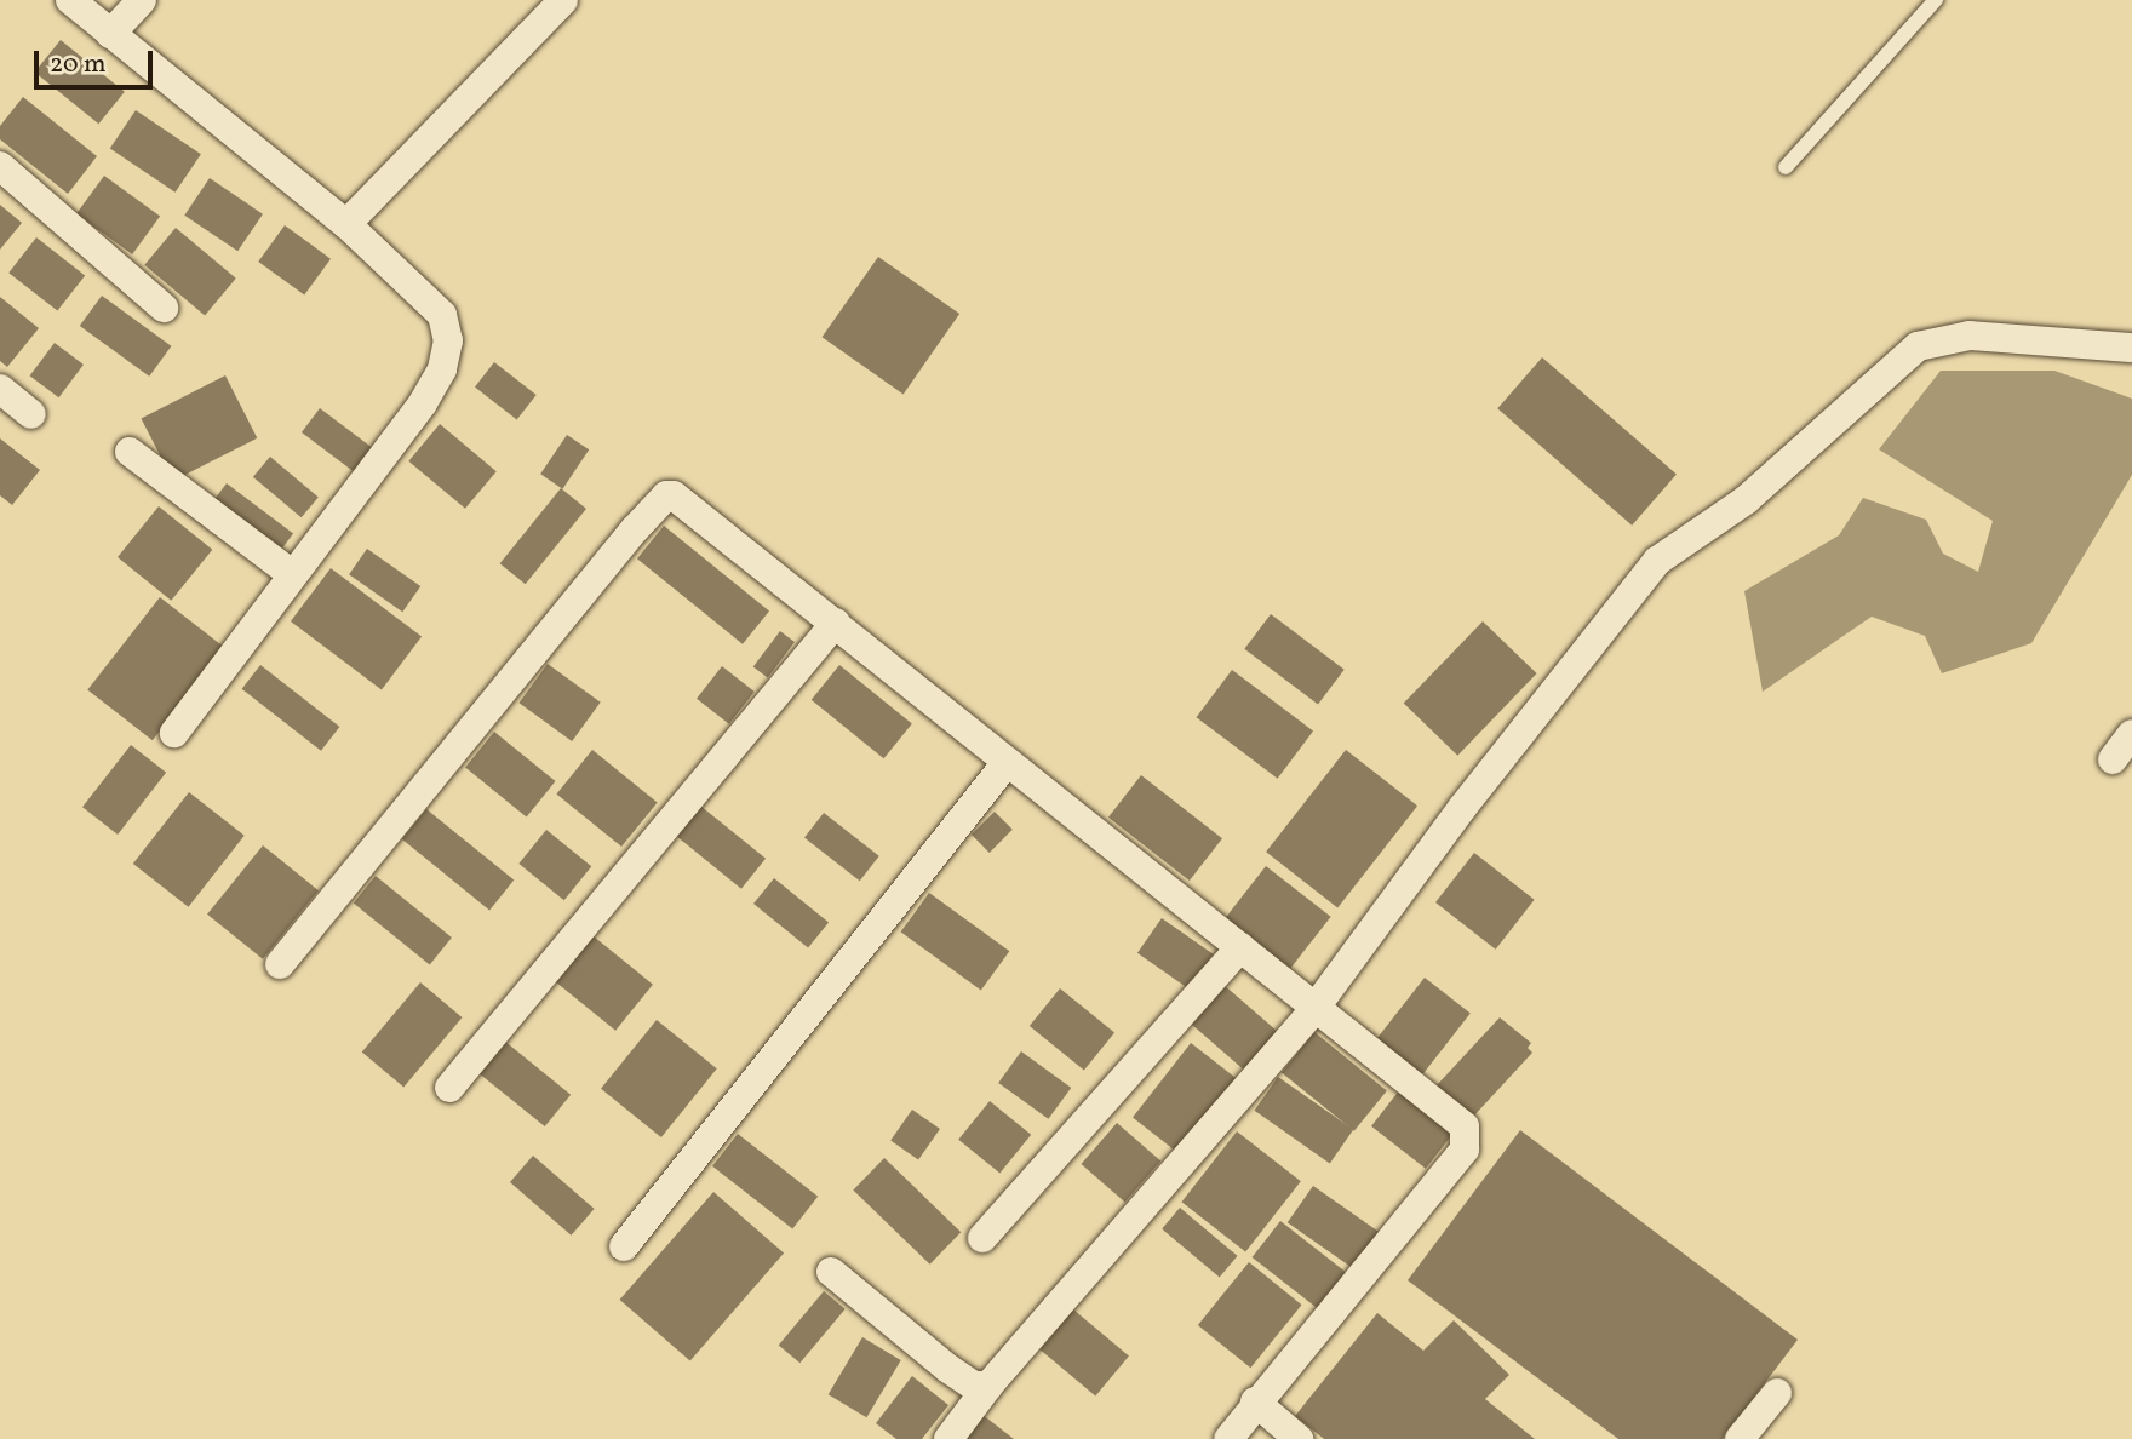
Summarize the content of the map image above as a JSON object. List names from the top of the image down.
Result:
{
  "scale_bar": "20 m"
}
